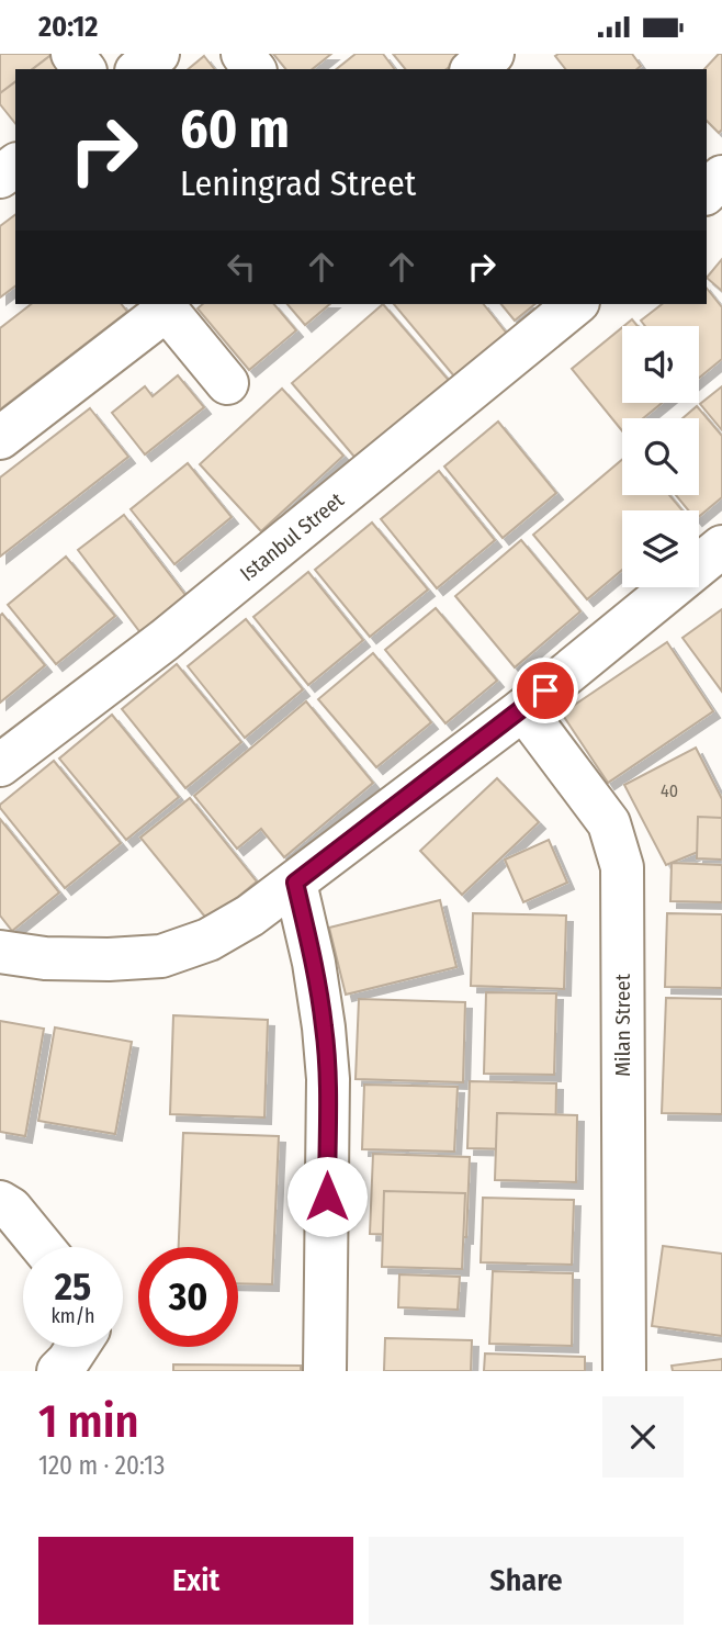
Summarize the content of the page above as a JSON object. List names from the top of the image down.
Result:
{
  "streets": {
    "street": ["Istanbul Street", "Milan Street"]
  },
  "house_numbers": ["40"],
  "page": {
    "status": "20:12",
    "turn": ["60 m", "Leningrad Street"],
    "speed": "25 km/h",
    "limit": "30",
    "heading": ["1 min", "120 m · 20:13"],
    "buttons": ["Exit", "Share"]
  }
}
